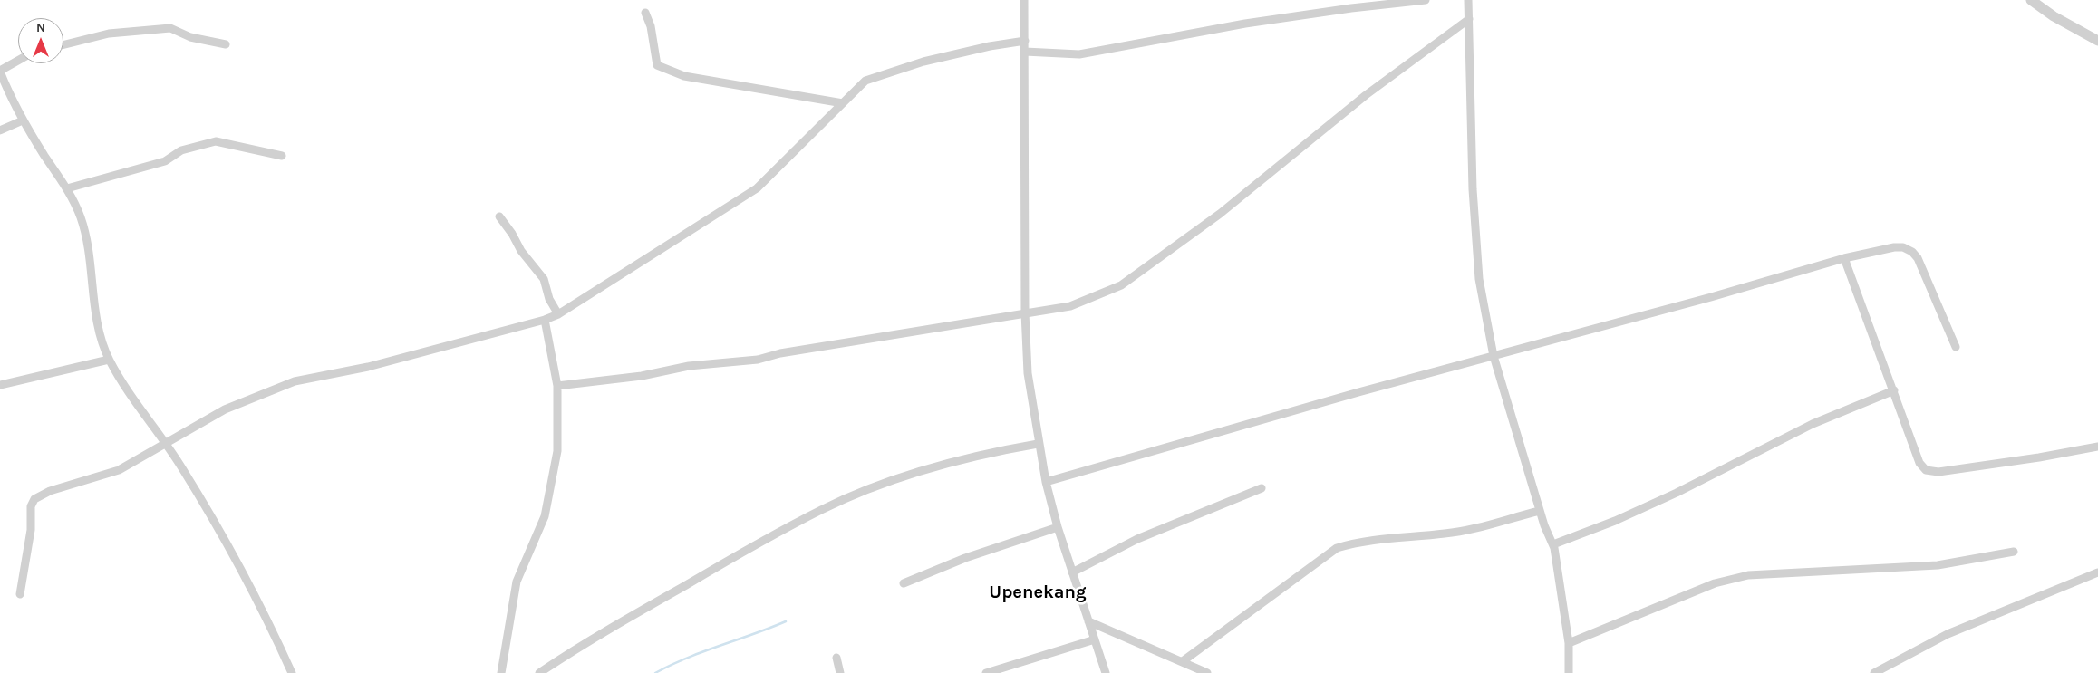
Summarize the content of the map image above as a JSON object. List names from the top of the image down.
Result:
{
  "districts": ["Upenekang"],
  "north": "top"
}
